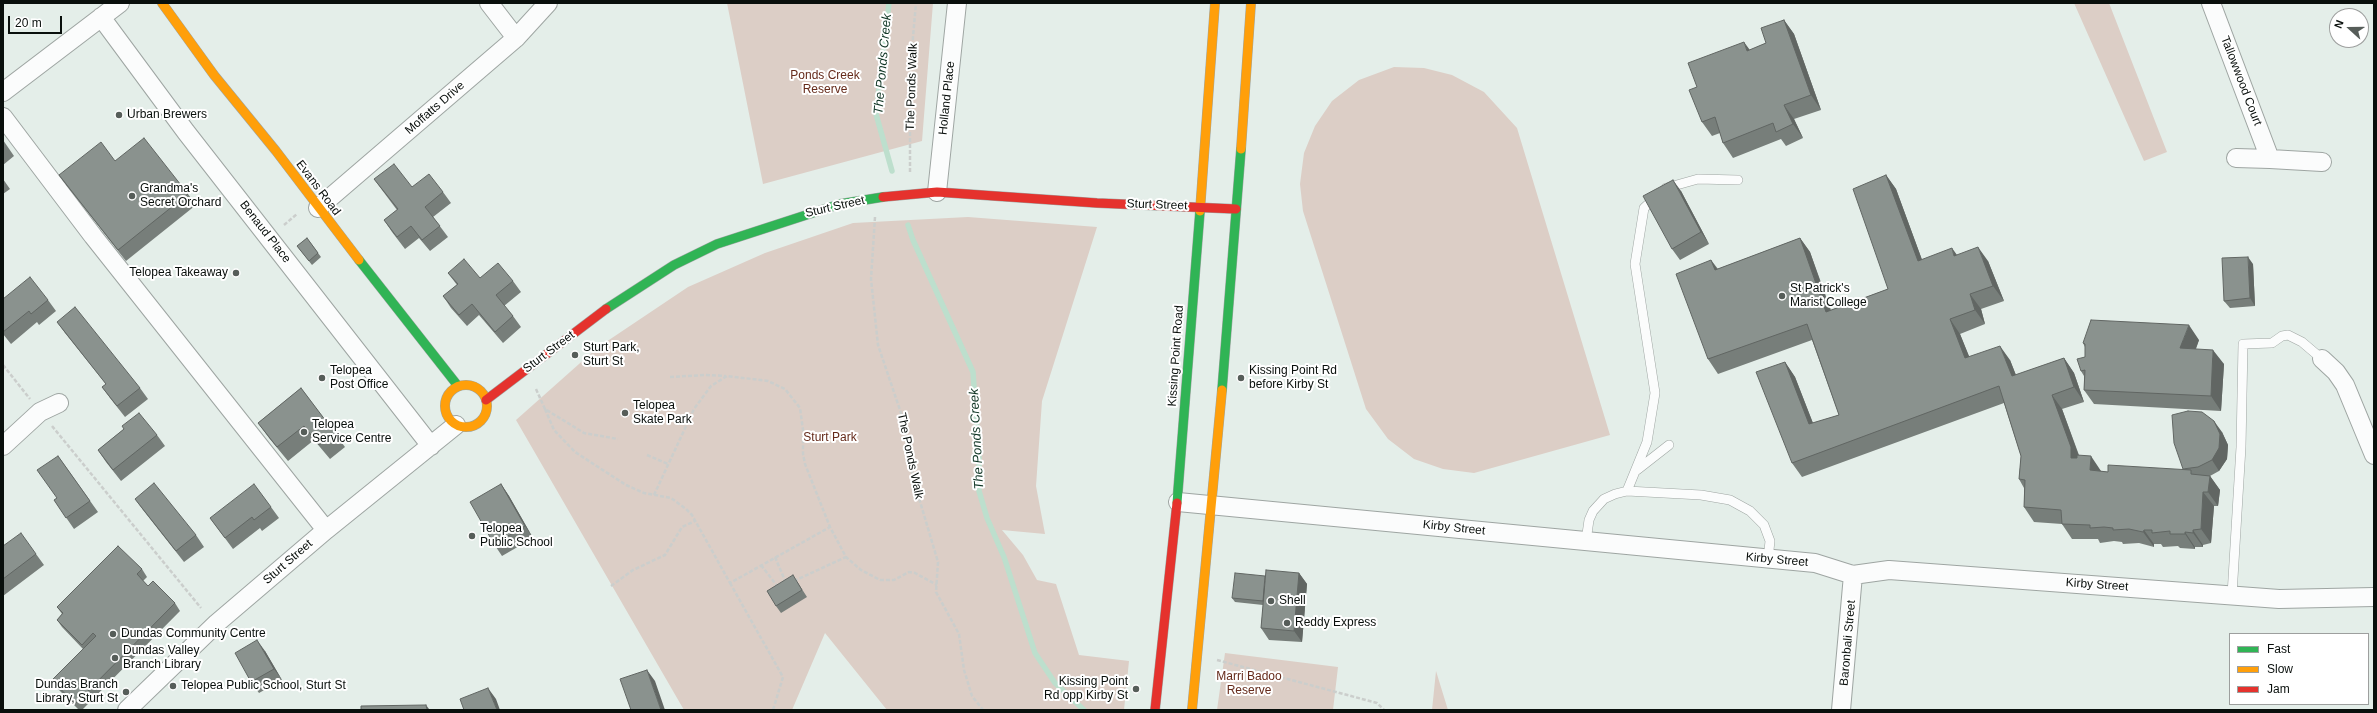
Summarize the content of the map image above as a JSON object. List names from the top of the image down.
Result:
{
  "streets": {
    "street": [
      "Tallowwood Court",
      "Holland Place",
      "Moffatts Drive",
      "Evans Road",
      "Sturt Street",
      "Benaud Place",
      "Kissing Point Road",
      "Kirby Street",
      "Baronbali Street"
    ],
    "path": ["The Ponds Walk"]
  },
  "crossings": [
    ["Holland Place", "Sturt Street"],
    ["Moffatts Drive", "Evans Road"],
    ["Evans Road", "Sturt Street"],
    ["Sturt Street", "Benaud Place"],
    ["Sturt Street", "Kissing Point Road"],
    ["Kissing Point Road", "Kirby Street"],
    ["Kirby Street", "Baronbali Street"]
  ],
  "water": ["The Ponds Creek"],
  "parks": ["Ponds Creek Reserve", "Sturt Park", "Marri Badoo Reserve"],
  "places": [
    "Urban Brewers",
    "Grandma's Secret Orchard",
    "Telopea Takeaway",
    "St Patrick's Marist College",
    "Sturt Park, Sturt St",
    "Telopea Post Office",
    "Kissing Point Rd before Kirby St",
    "Telopea Skate Park",
    "Telopea Service Centre",
    "Telopea Public School",
    "Shell",
    "Reddy Express",
    "Dundas Community Centre",
    "Dundas Valley Branch Library",
    "Telopea Public School, Sturt St",
    "Kissing Point Rd opp Kirby St",
    "Dundas Branch Library, Sturt St"
  ],
  "legend": ["Fast", "Slow", "Jam"],
  "scale_bar": "20 m",
  "north": "left"
}
